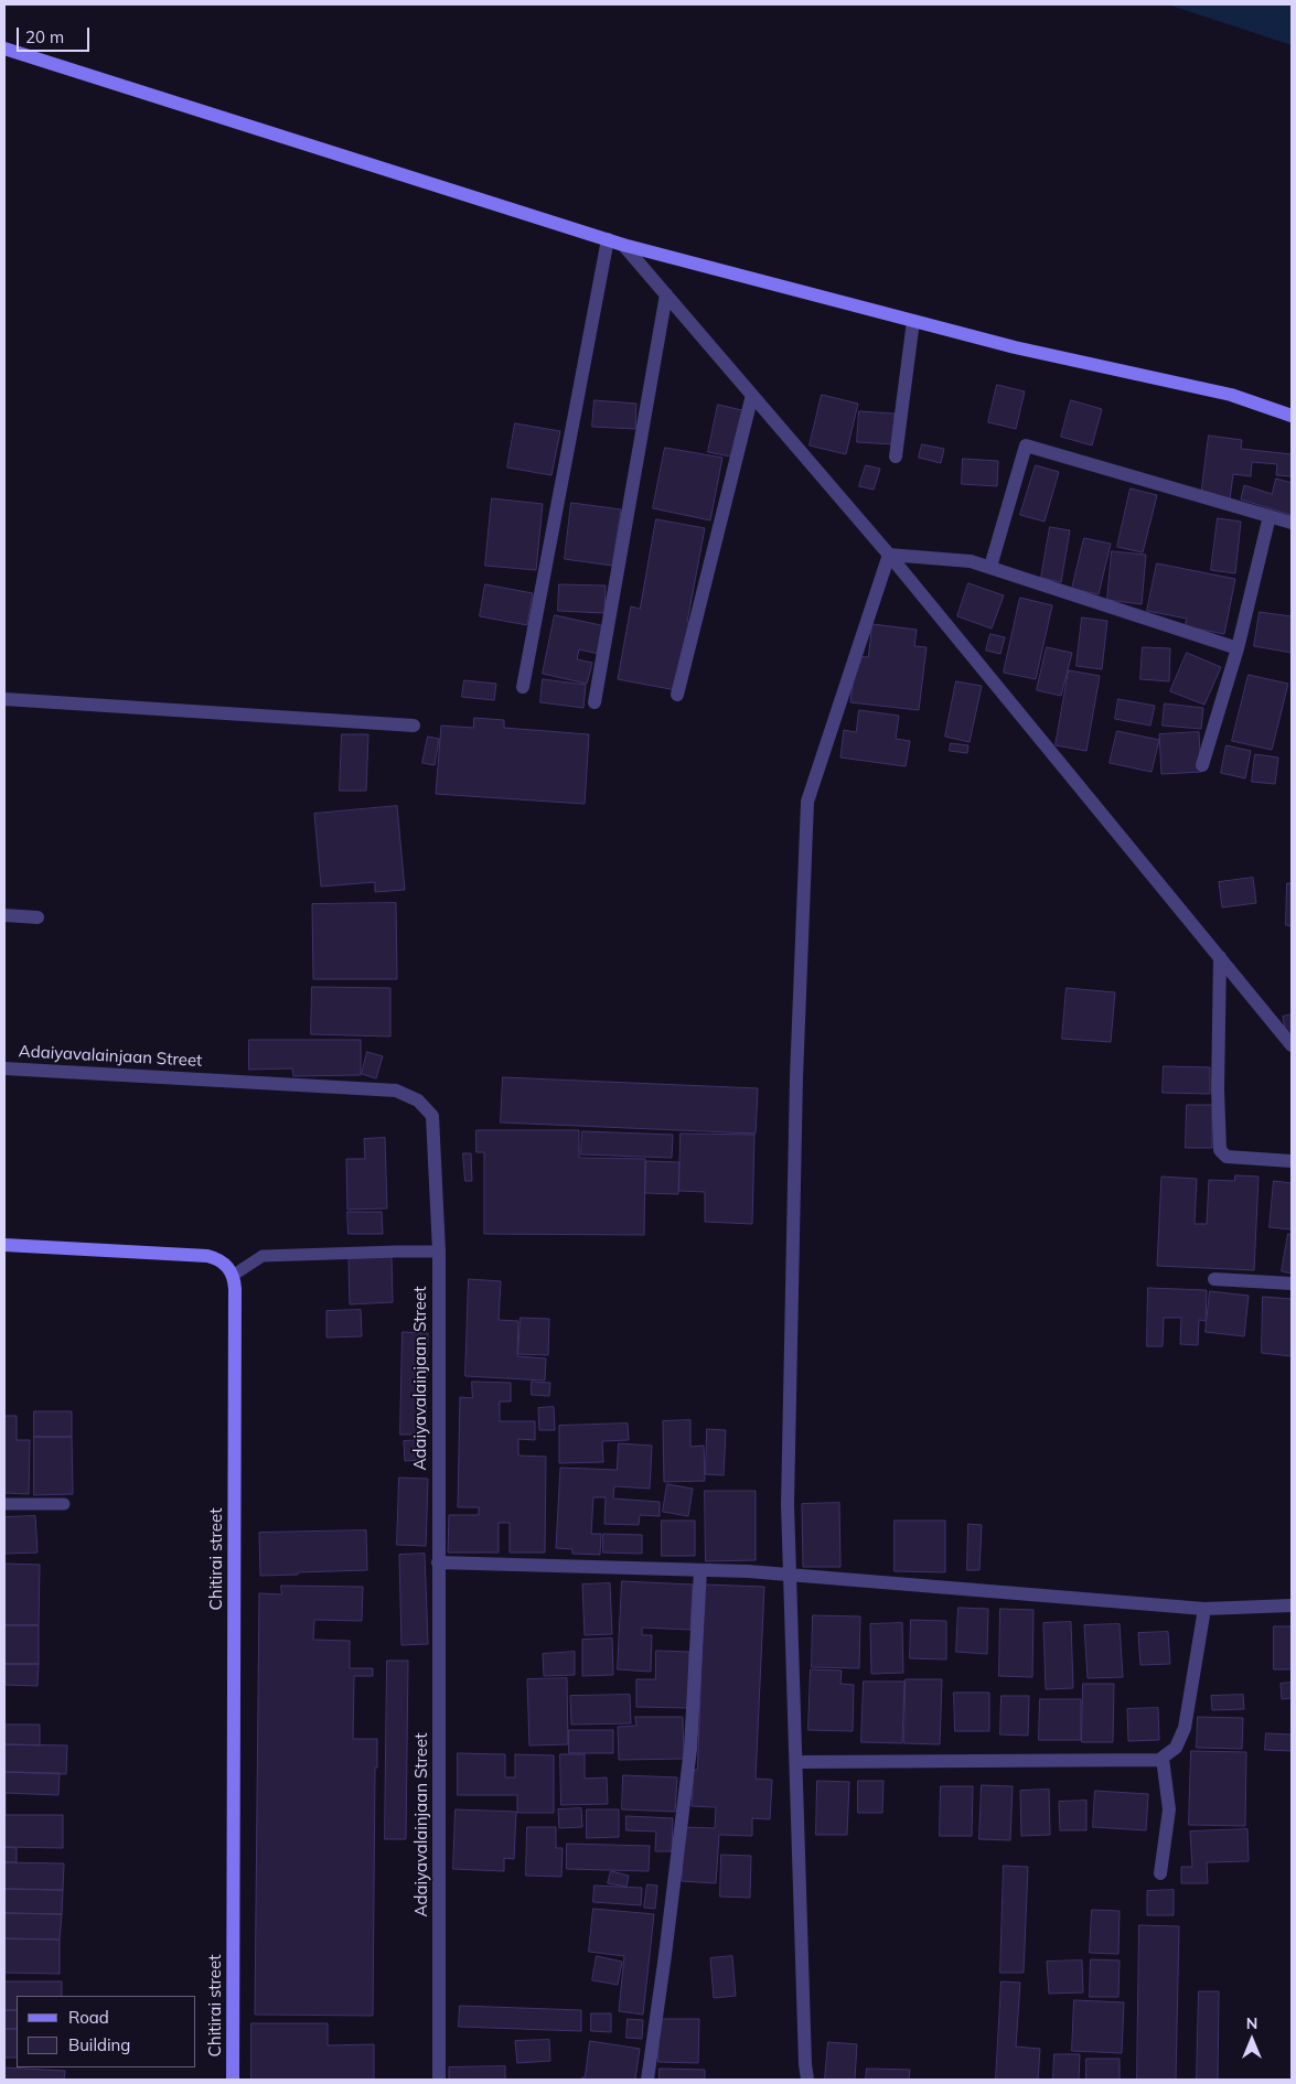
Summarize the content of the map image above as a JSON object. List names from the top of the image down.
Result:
{
  "streets": {
    "main road": ["Chitirai street"],
    "street": ["Adaiyavalainjaan Street"]
  },
  "legend": ["Road", "Building"],
  "scale_bar": "20 m",
  "north": "top"
}
